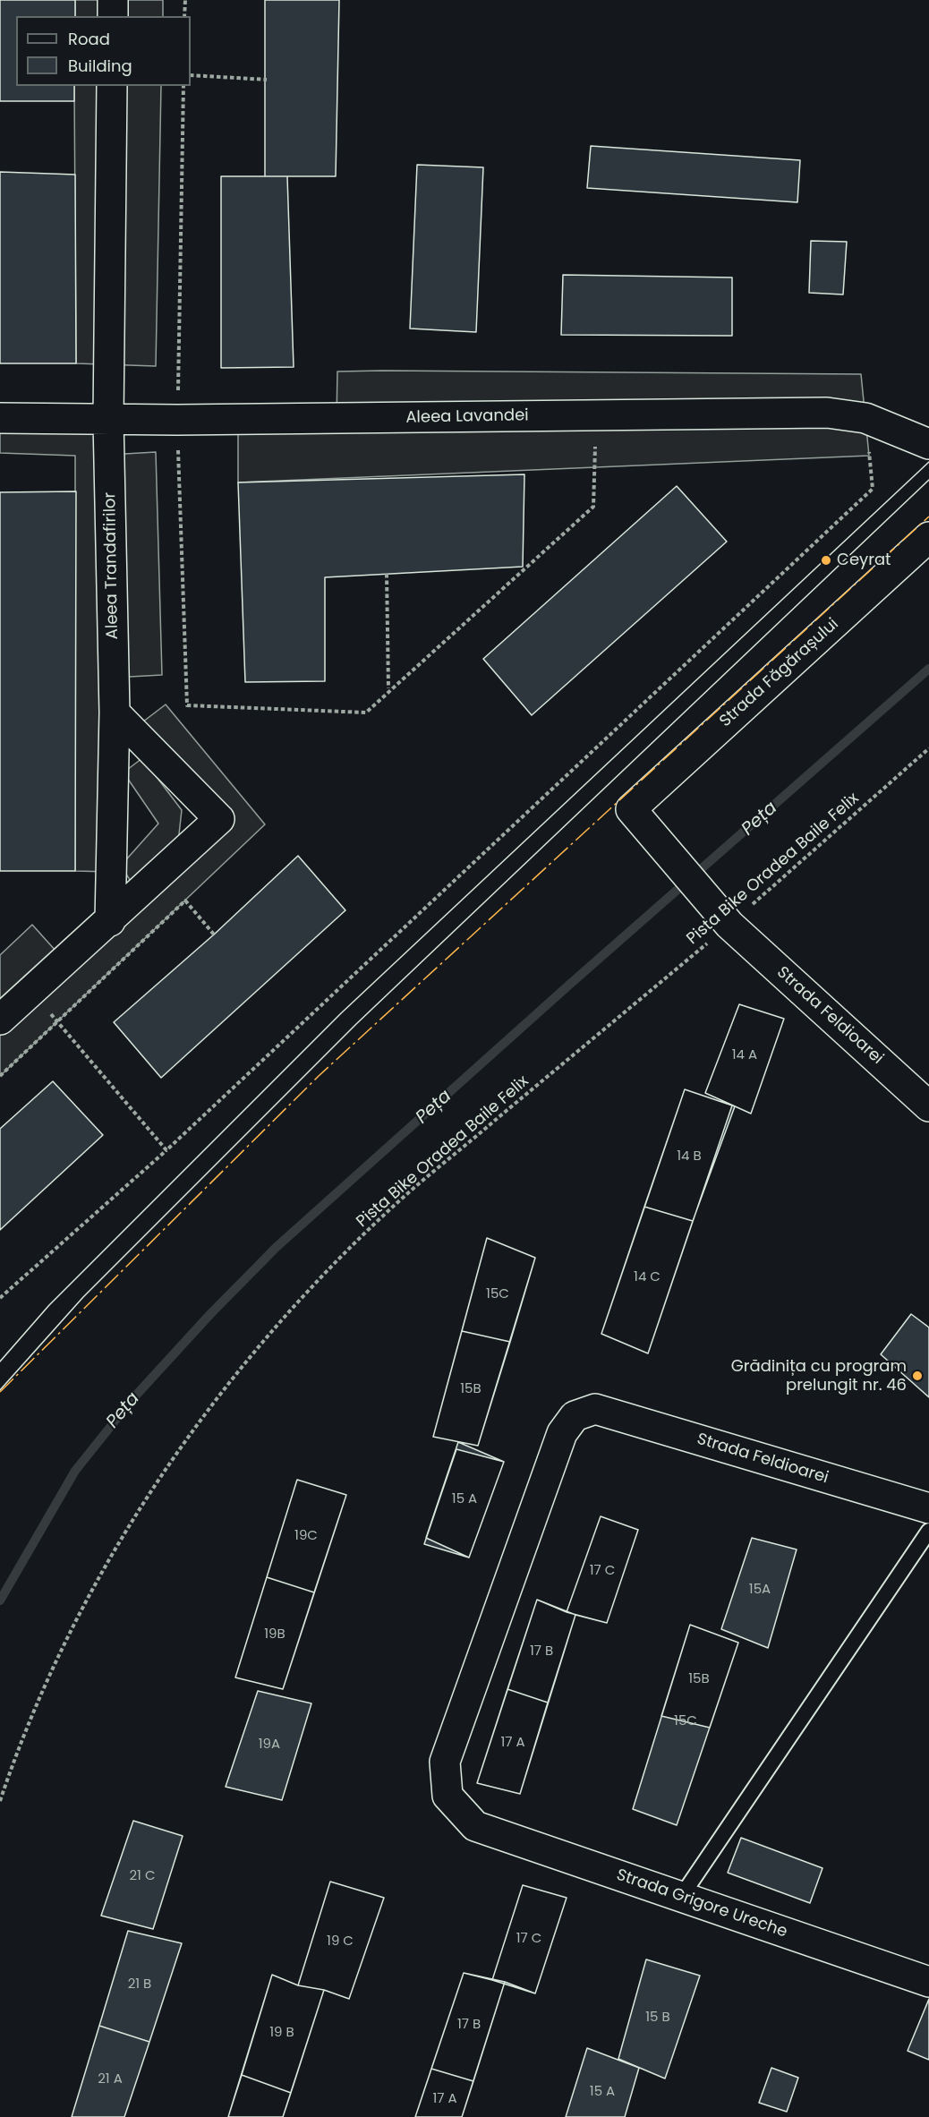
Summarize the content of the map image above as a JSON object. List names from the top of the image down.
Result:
{
  "streets": {
    "street": [
      "Aleea Lavandei",
      "Aleea Trandafirilor",
      "Strada Făgărașului",
      "Strada Feldioarei",
      "Strada Grigore Ureche"
    ],
    "path": ["Pista Bike Oradea Baile Felix"]
  },
  "crossings": [
    ["Aleea Lavandei", "Aleea Trandafirilor"],
    ["Strada Făgărașului", "Strada Feldioarei"],
    ["Pista Bike Oradea Baile Felix", "Strada Feldioarei"],
    ["Strada Feldioarei", "Strada Grigore Ureche"]
  ],
  "water": ["Peța"],
  "places": ["Ceyrat", "Grădinița cu program prelungit nr. 46"],
  "house_numbers": [
    "14 A",
    "14 B",
    "14 C",
    "15C",
    "15B",
    "15 A",
    "19C",
    "17 C",
    "15A",
    "19B",
    "17 B",
    "15B",
    "15C",
    "17 A",
    "19A",
    "21 C",
    "17 C",
    "19 C",
    "21 B",
    "15 B",
    "17 B",
    "19 B",
    "21 A",
    "15 A",
    "17 A"
  ],
  "legend": ["Road", "Building"]
}
